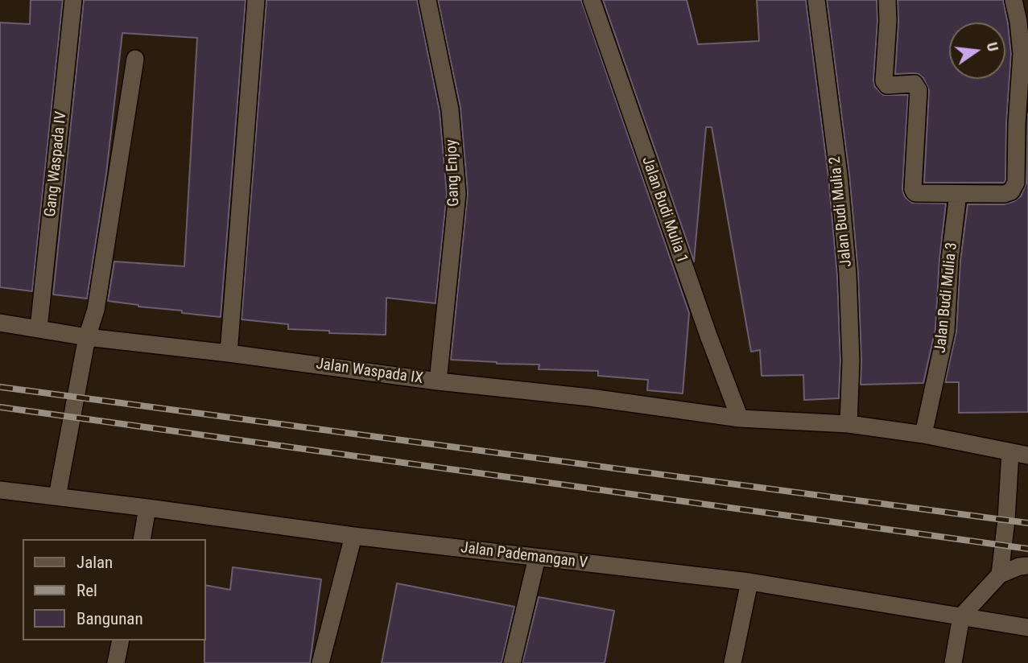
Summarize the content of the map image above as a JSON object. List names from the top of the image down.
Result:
{
  "streets": {
    "street": [
      "Gang Waspada IV",
      "Gang Enjoy",
      "Jalan Budi Mulia 1",
      "Jalan Budi Mulia 2",
      "Jalan Budi Mulia 3",
      "Jalan Waspada IX",
      "Jalan Pademangan V"
    ]
  },
  "crossings": [
    ["Gang Waspada IV", "Jalan Waspada IX"],
    ["Gang Enjoy", "Jalan Waspada IX"],
    ["Jalan Budi Mulia 1", "Jalan Waspada IX"],
    ["Jalan Budi Mulia 2", "Jalan Waspada IX"],
    ["Jalan Budi Mulia 3", "Jalan Waspada IX"]
  ],
  "legend": ["Jalan", "Rel", "Bangunan"],
  "north": "right"
}
